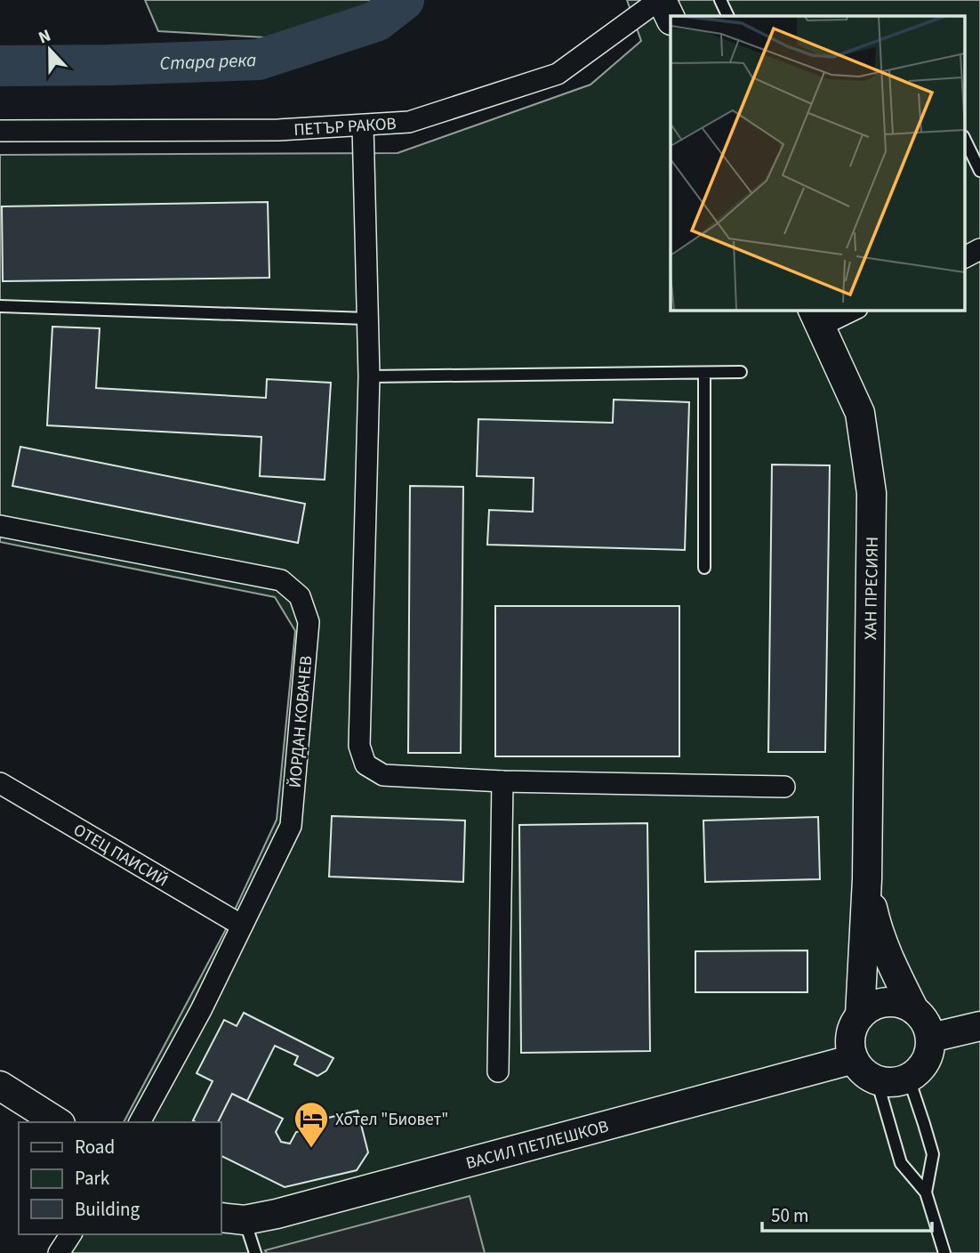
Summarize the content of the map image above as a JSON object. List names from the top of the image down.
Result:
{
  "streets": {
    "street": [
      "ПЕТЪР РАКОВ",
      "ХАН ПРЕСИЯН",
      "ЙОРДАН КОВАЧЕВ",
      "ОТЕЦ ПАИСИЙ",
      "ВАСИЛ ПЕТЛЕШКОВ"
    ]
  },
  "crossings": [
    ["ХАН ПРЕСИЯН", "ВАСИЛ ПЕТЛЕШКОВ"],
    ["ЙОРДАН КОВАЧЕВ", "ОТЕЦ ПАИСИЙ"]
  ],
  "water": ["Стара река"],
  "places": {
    "hotel": ["Хотел \"Биовет\""]
  },
  "legend": ["Road", "Park", "Building"],
  "scale_bar": "50 m",
  "north": "top"
}
